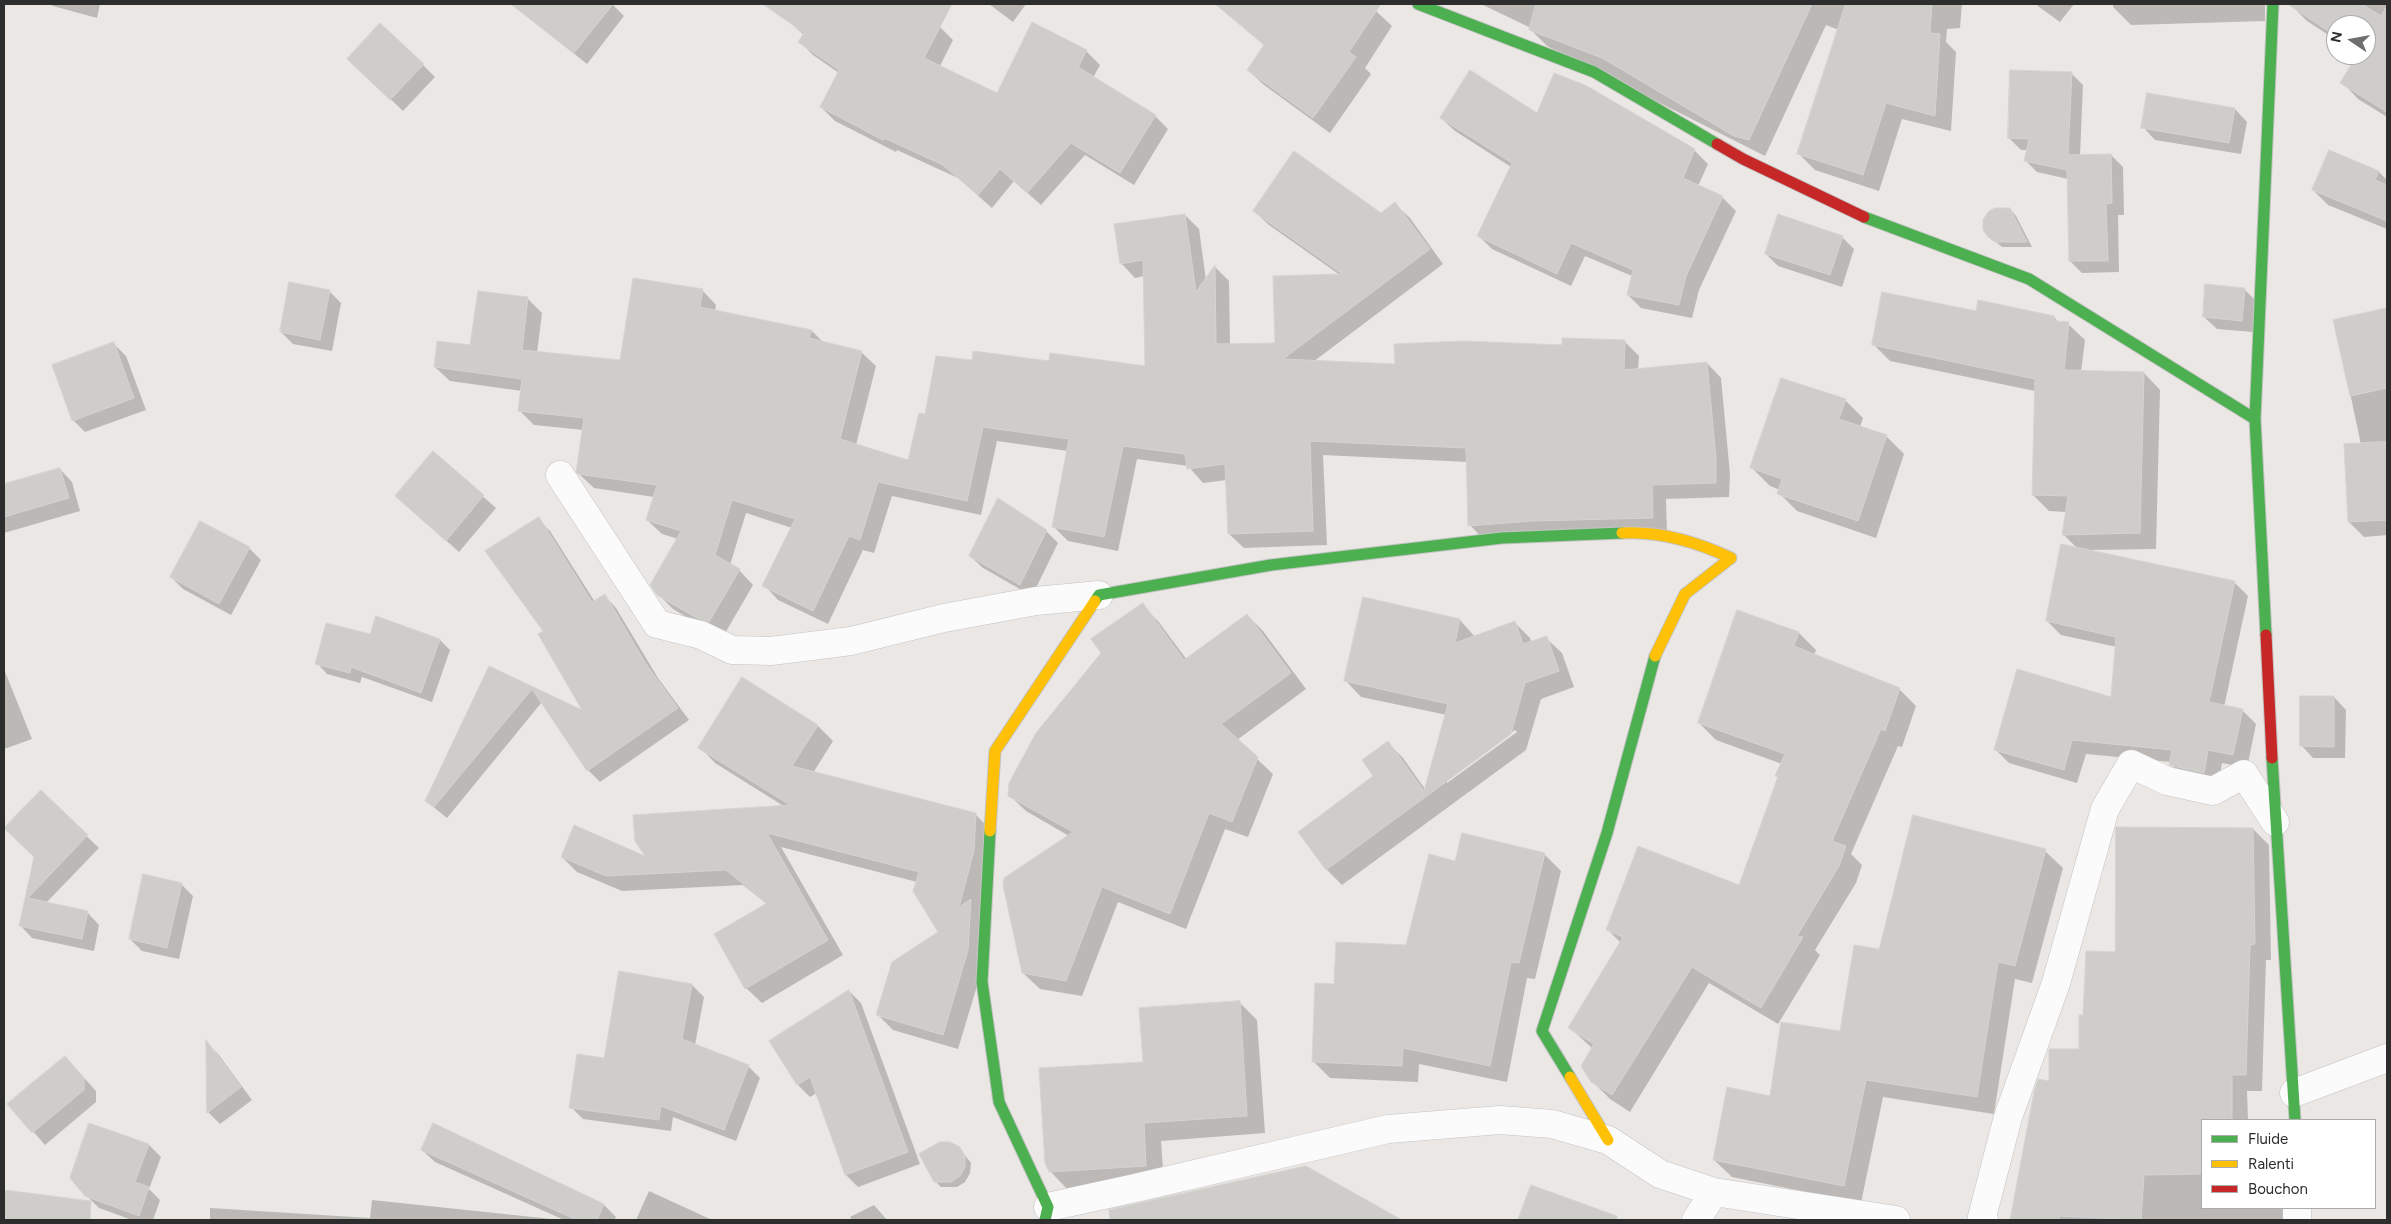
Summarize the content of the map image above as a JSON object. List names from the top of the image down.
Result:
{
  "legend": ["Fluide", "Ralenti", "Bouchon"],
  "north": "left"
}
